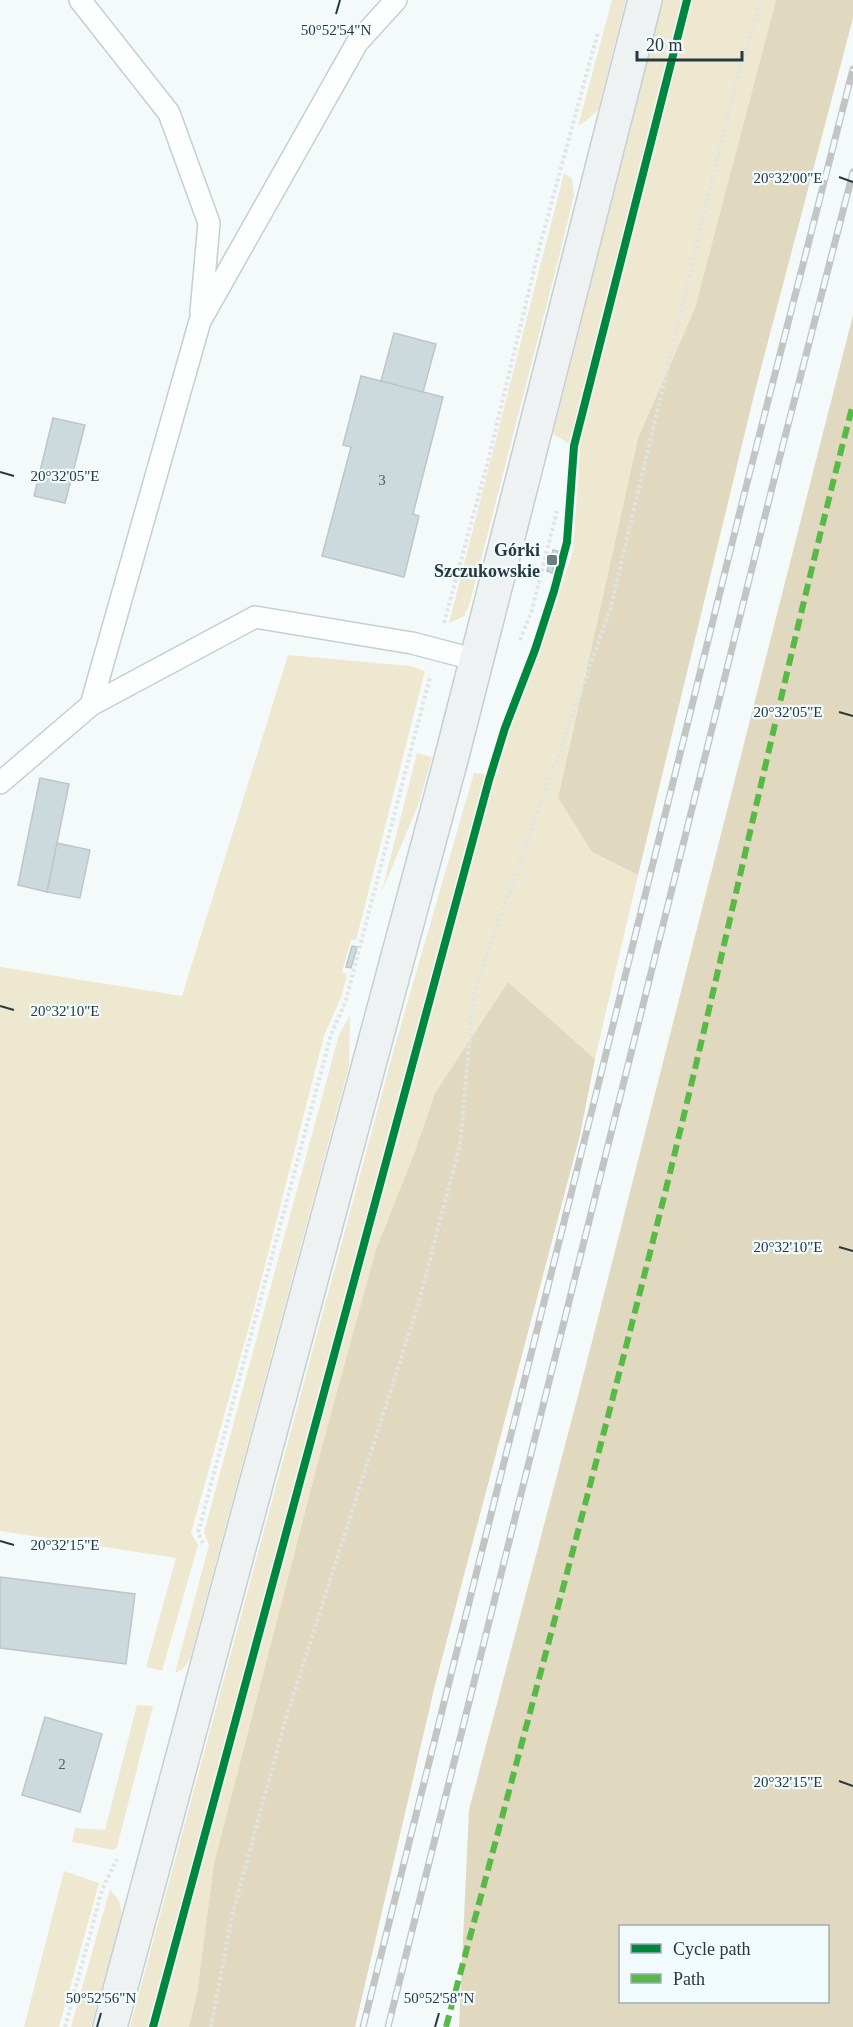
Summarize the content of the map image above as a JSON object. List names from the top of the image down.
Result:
{
  "places": {
    "transit": ["Górki Szczukowskie"]
  },
  "house_numbers": ["3", "2"],
  "legend": ["Cycle path", "Path"],
  "scale_bar": "20 m",
  "coordinates": [
    "50°52'54\"N",
    "20°32'00\"E",
    "20°32'05\"E",
    "20°32'10\"E",
    "20°32'15\"E",
    "50°52'56\"N",
    "50°52'58\"N"
  ]
}
